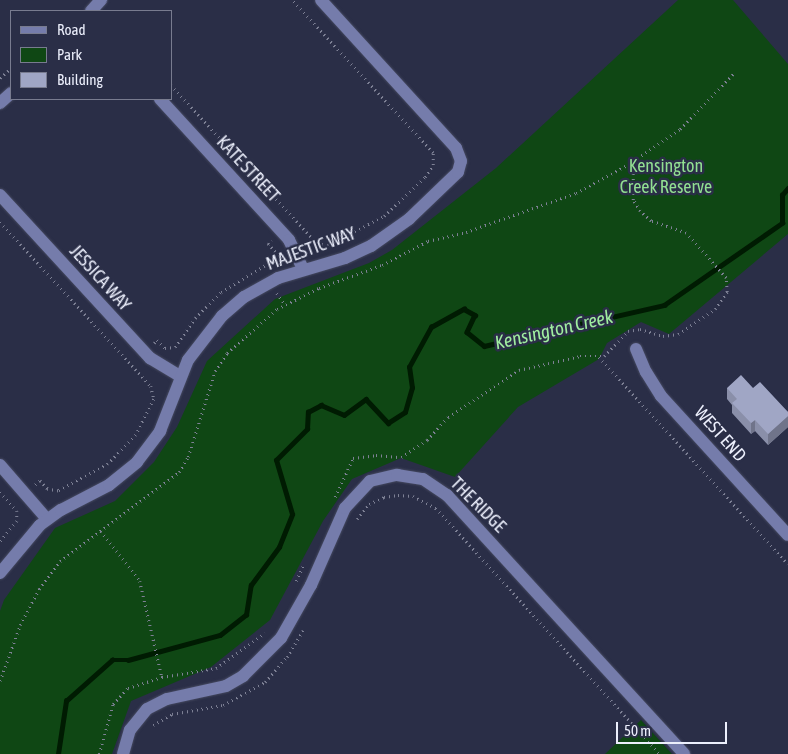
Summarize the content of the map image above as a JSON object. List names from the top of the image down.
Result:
{
  "streets": {
    "street": [
      "KATE STREET",
      "MAJESTIC WAY",
      "JESSICA WAY",
      "WEST END",
      "THE RIDGE"
    ]
  },
  "crossings": [
    ["KATE STREET", "MAJESTIC WAY"],
    ["MAJESTIC WAY", "JESSICA WAY"]
  ],
  "water": ["Kensington Creek"],
  "parks": ["Kensington Creek Reserve"],
  "legend": ["Road", "Park", "Building"],
  "scale_bar": "50 m"
}
